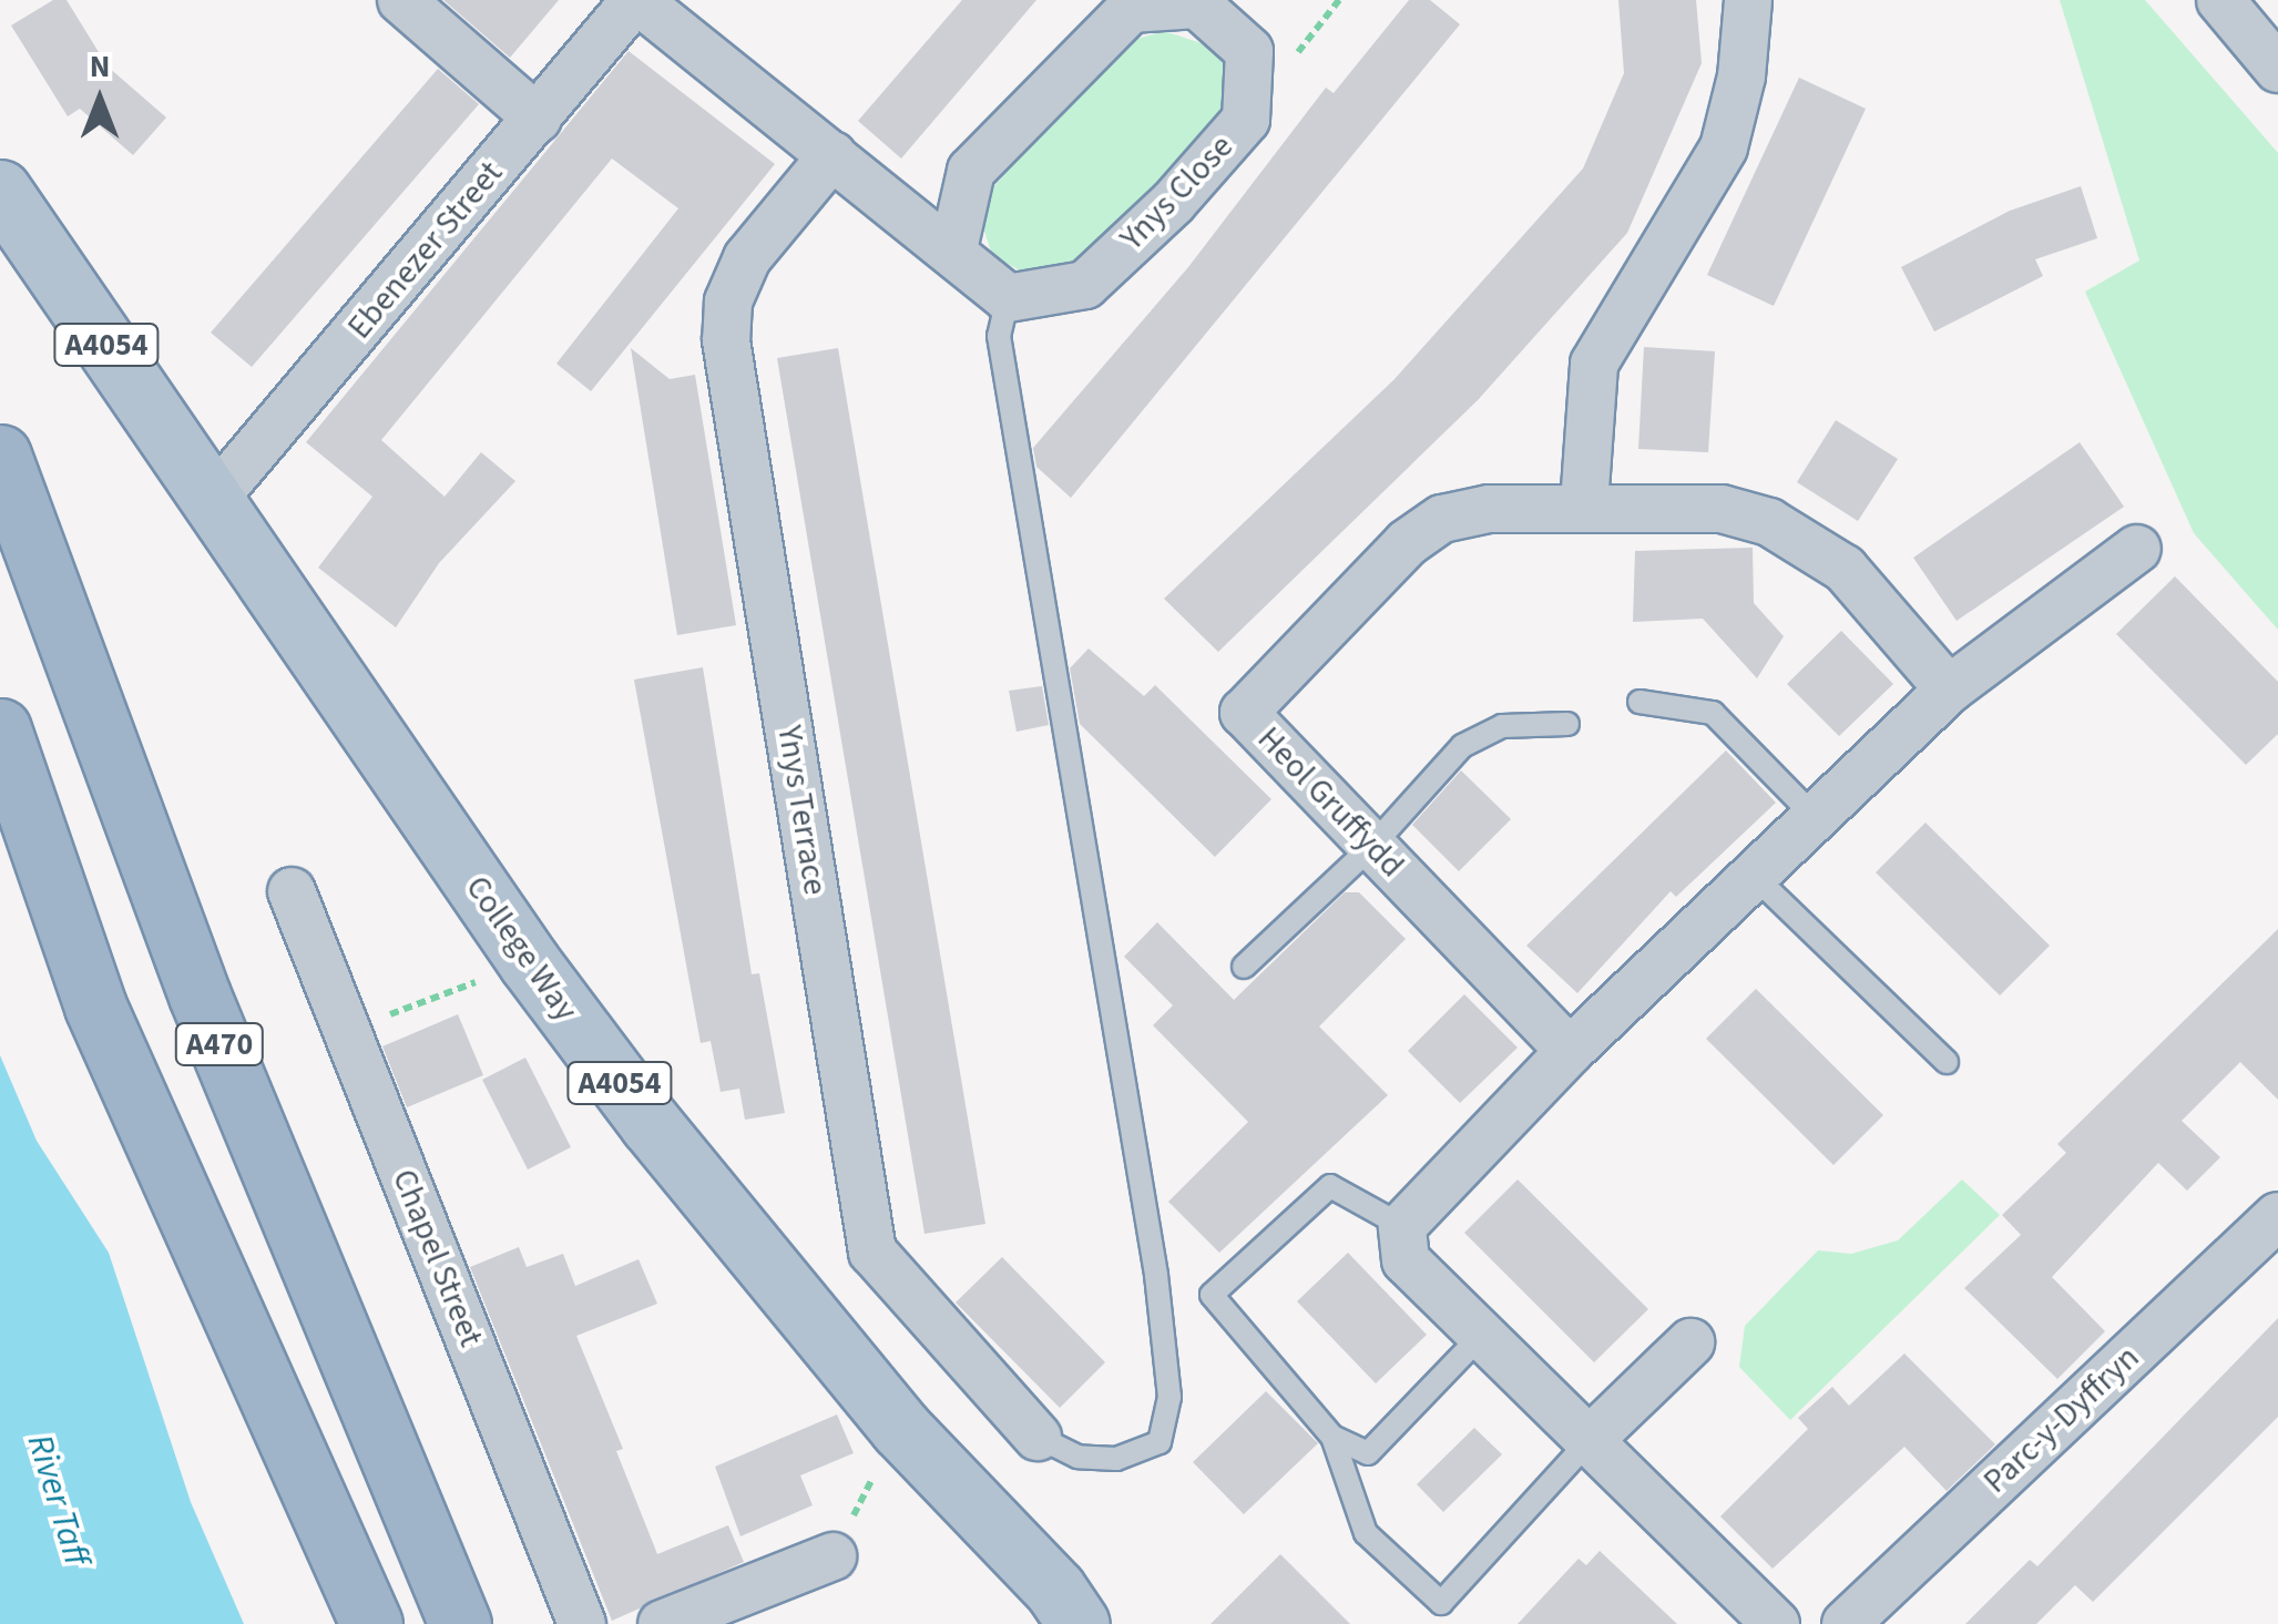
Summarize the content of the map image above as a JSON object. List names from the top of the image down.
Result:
{
  "streets": {
    "highway": ["A470"],
    "main road": ["A4054", "College Way"],
    "street": [
      "Ynys Close",
      "Ebenezer Street",
      "Heol Gruffydd",
      "Ynys Terrace",
      "Chapel Street",
      "Parc-y-Dyffryn"
    ]
  },
  "crossings": [
    ["Ebenezer Street", "A4054"],
    ["Ebenezer Street", "College Way"],
    ["A4054", "College Way"]
  ],
  "water": ["River Taff"],
  "north": "top"
}
